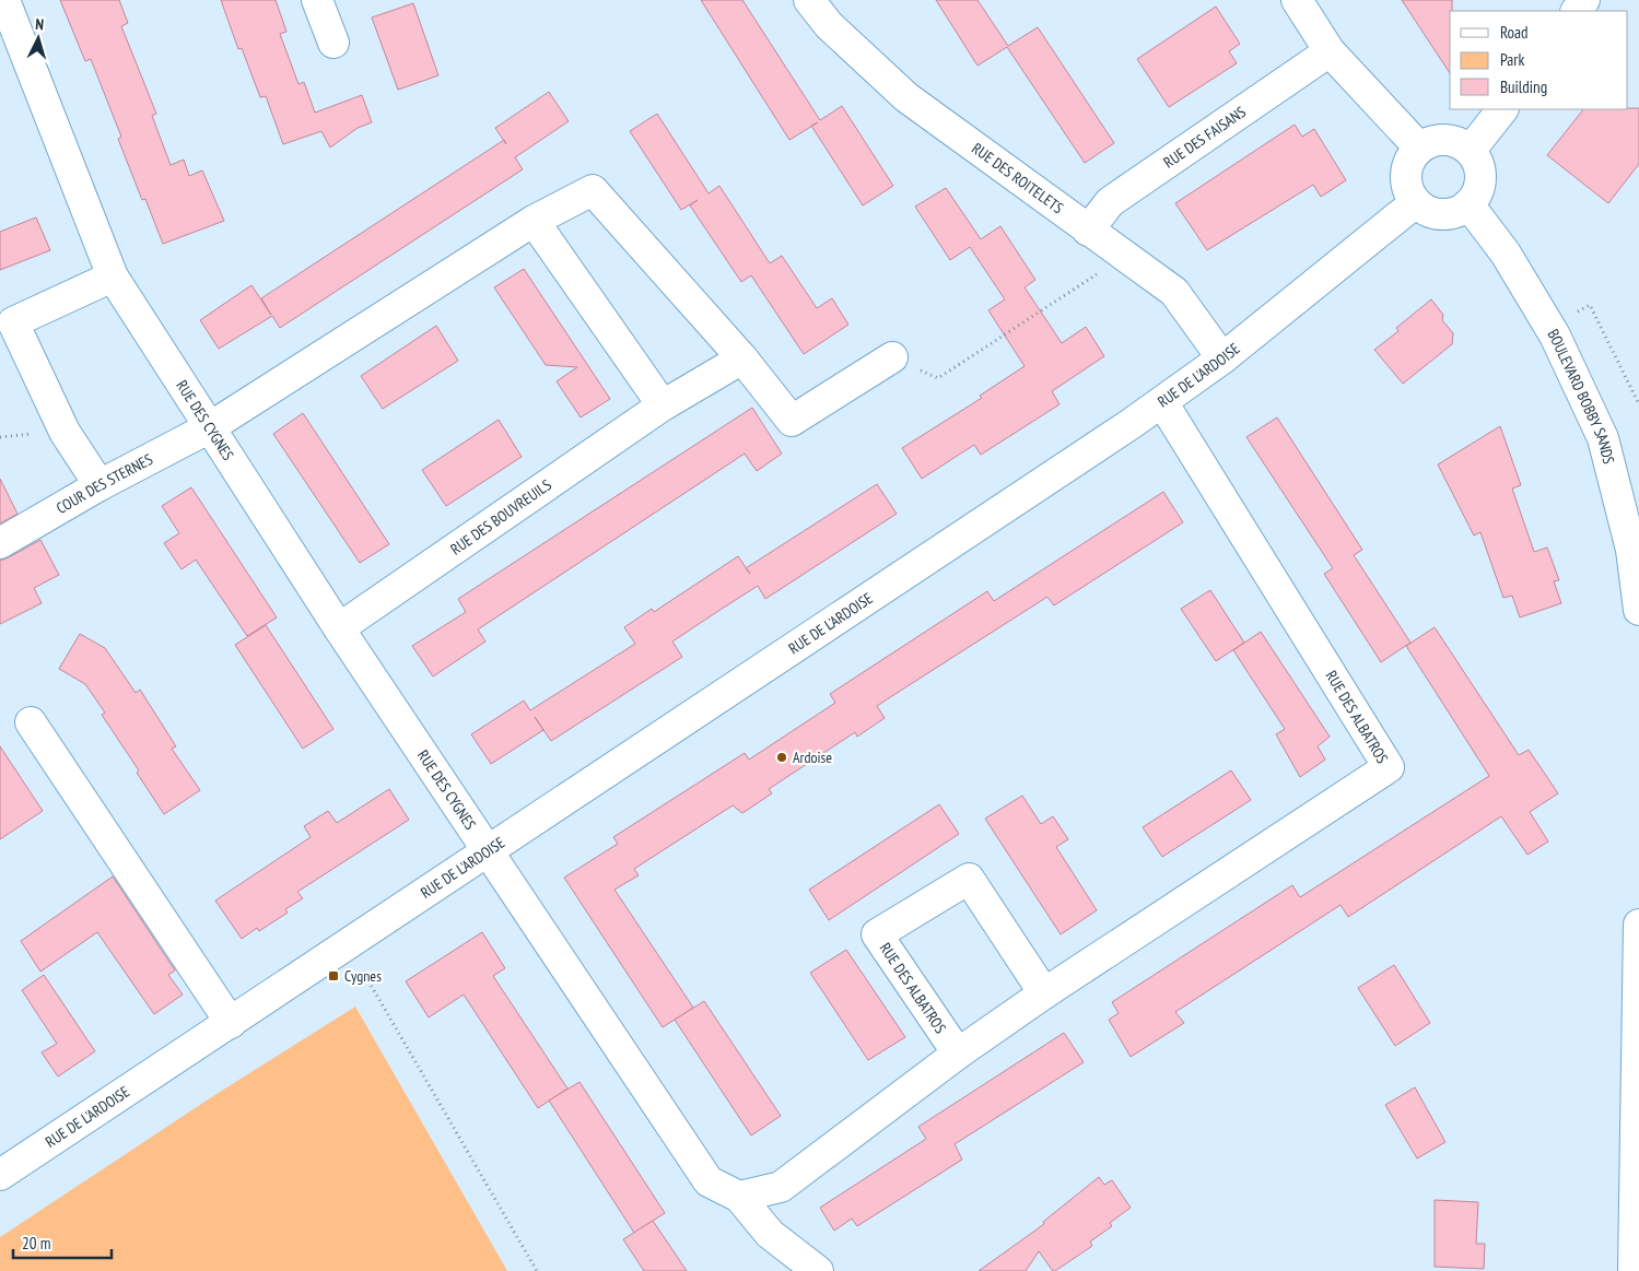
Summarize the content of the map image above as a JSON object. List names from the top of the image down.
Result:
{
  "streets": {
    "street": [
      "RUE DES FAISANS",
      "RUE DES ROITELETS",
      "RUE DE L'ARDOISE",
      "BOULEVARD BOBBY SANDS",
      "RUE DES CYGNES",
      "COUR DES STERNES",
      "RUE DES BOUVREUILS",
      "RUE DES ALBATROS"
    ]
  },
  "crossings": [
    ["RUE DES FAISANS", "RUE DES ROITELETS"],
    ["RUE DES ROITELETS", "RUE DE L'ARDOISE"],
    ["RUE DE L'ARDOISE", "BOULEVARD BOBBY SANDS"],
    ["RUE DE L'ARDOISE", "RUE DES CYGNES"],
    ["RUE DE L'ARDOISE", "RUE DES ALBATROS"],
    ["RUE DES CYGNES", "COUR DES STERNES"],
    ["RUE DES CYGNES", "RUE DES BOUVREUILS"],
    ["RUE DES CYGNES", "RUE DES ALBATROS"]
  ],
  "places": {
    "other": ["Ardoise"],
    "transit": ["Cygnes"]
  },
  "legend": ["Road", "Park", "Building"],
  "scale_bar": "20 m",
  "north": "top"
}
